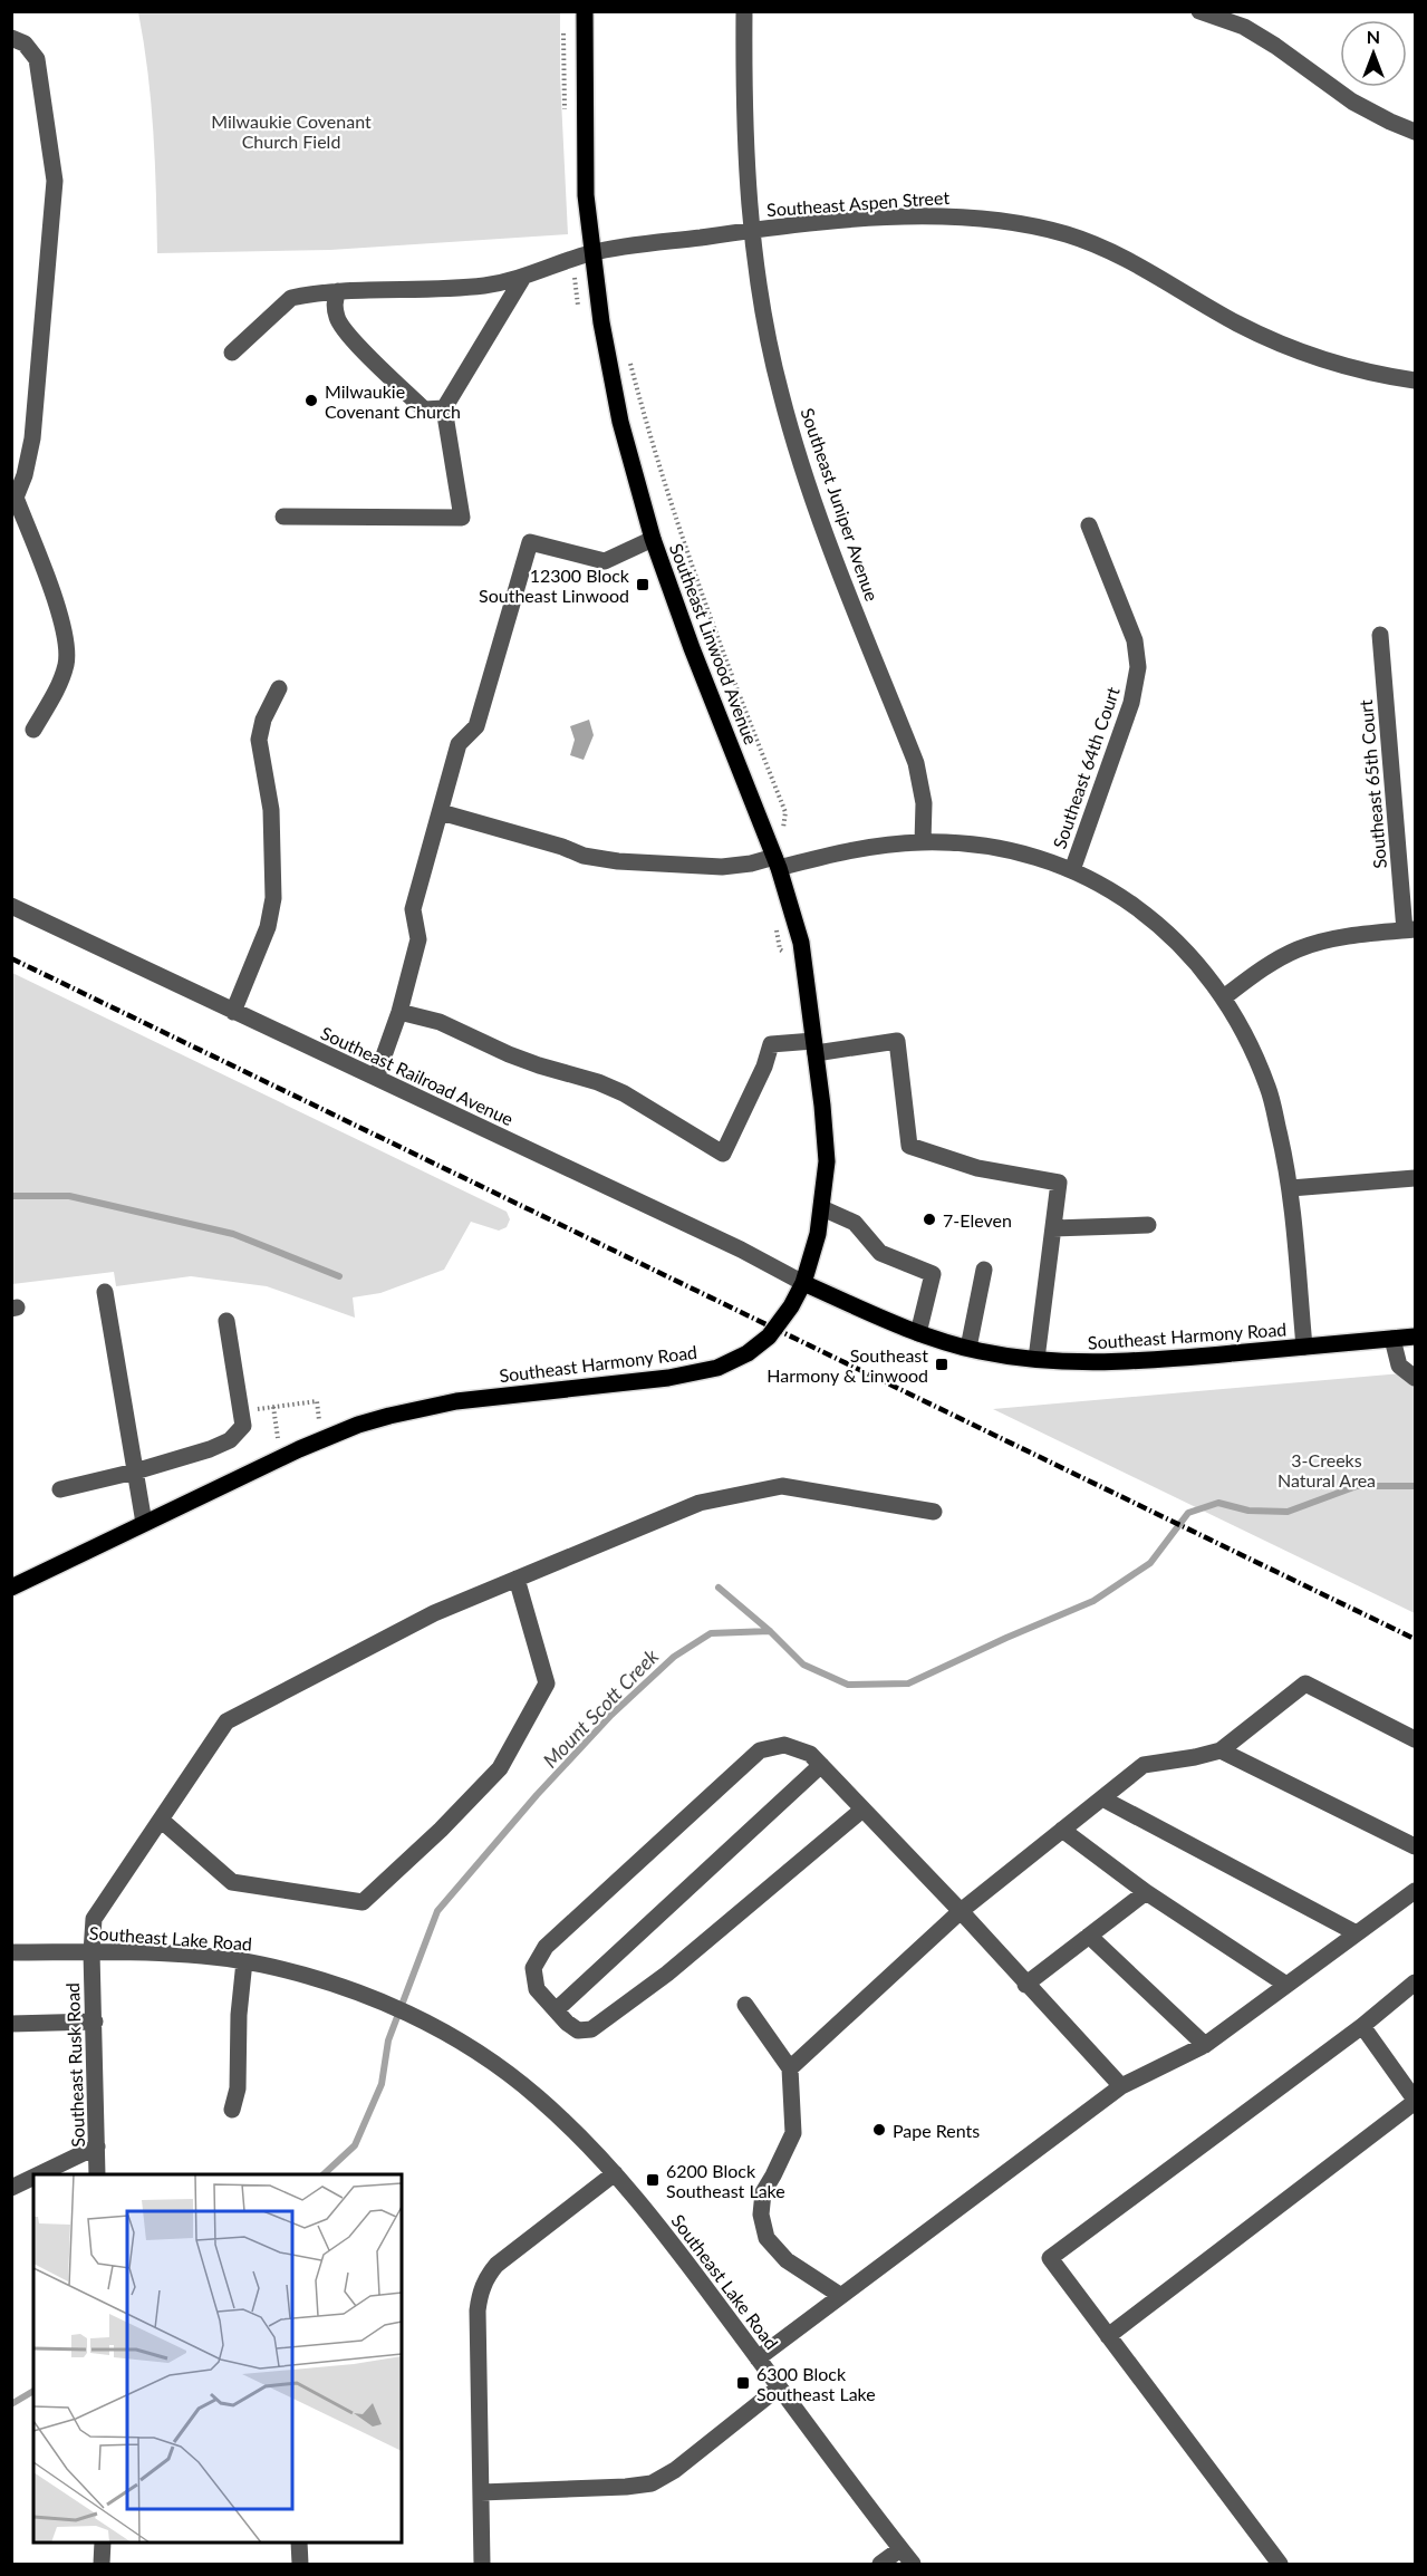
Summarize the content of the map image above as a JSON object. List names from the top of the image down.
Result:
{
  "streets": {
    "main road": ["Southeast Linwood Avenue", "Southeast Harmony Road"],
    "street": [
      "Southeast Aspen Street",
      "Southeast Juniper Avenue",
      "Southeast 64th Court",
      "Southeast 65th Court",
      "Southeast Railroad Avenue",
      "Southeast Lake Road",
      "Southeast Rusk Road"
    ]
  },
  "crossings": [
    ["Southeast Aspen Street", "Southeast Juniper Avenue"],
    ["Southeast Aspen Street", "Southeast Linwood Avenue"],
    ["Southeast Linwood Avenue", "Southeast Railroad Avenue"],
    ["Southeast Linwood Avenue", "Southeast Harmony Road"],
    ["Southeast Railroad Avenue", "Southeast Harmony Road"],
    ["Southeast Lake Road", "Southeast Rusk Road"]
  ],
  "water": ["Mount Scott Creek"],
  "parks": ["Milwaukie Covenant Church Field", "3-Creeks Natural Area"],
  "places": {
    "other": ["Milwaukie Covenant Church", "7-Eleven", "Pape Rents"],
    "transit": [
      "12300 Block Southeast Linwood",
      "Southeast Harmony & Linwood",
      "6200 Block Southeast Lake",
      "6300 Block Southeast Lake"
    ]
  },
  "north": "top"
}
